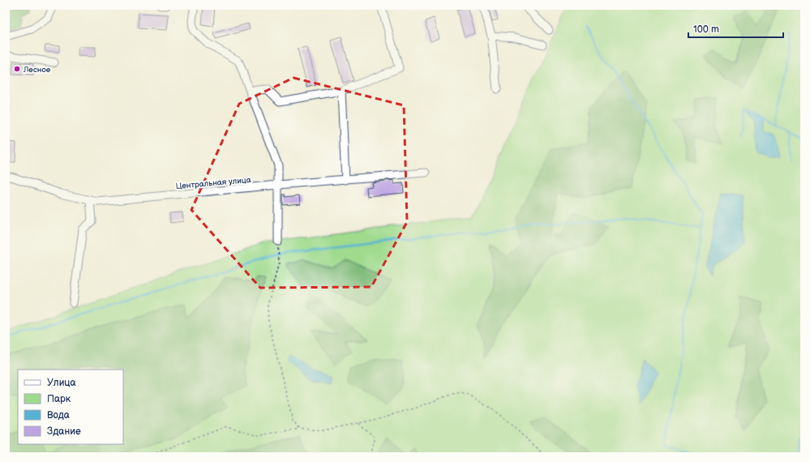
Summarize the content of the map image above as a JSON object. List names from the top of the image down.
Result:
{
  "streets": {
    "street": ["Центральная улица"]
  },
  "places": ["Лесное"],
  "legend": [
    "Улица",
    "Парк",
    "Вода",
    "Здание"
  ],
  "scale_bar": "100 m"
}
